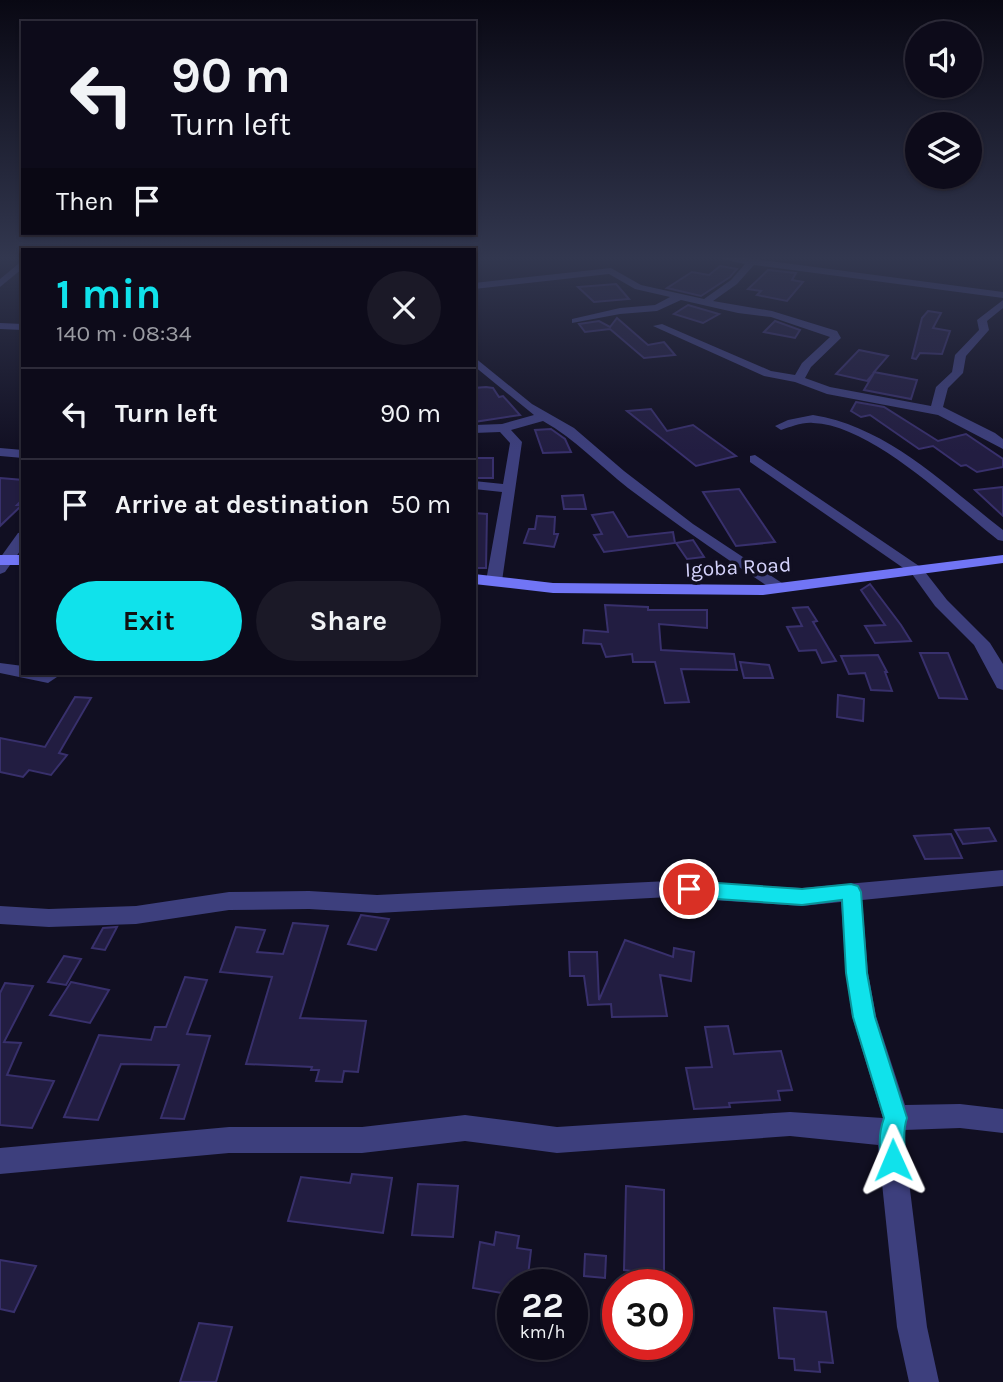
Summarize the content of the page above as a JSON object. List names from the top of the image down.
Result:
{
  "streets": {
    "street": ["Igoba Road"]
  },
  "page": {
    "turn": ["90 m", "Turn left"],
    "then": "Then",
    "heading": ["1 min", "140 m · 08:34"],
    "list": [
      {
        "name": "Turn left",
        "value": "90 m"
      },
      {
        "name": "Arrive at destination",
        "value": "50 m"
      }
    ],
    "buttons": ["Exit", "Share"],
    "speed": "22 km/h",
    "limit": "30"
  }
}
